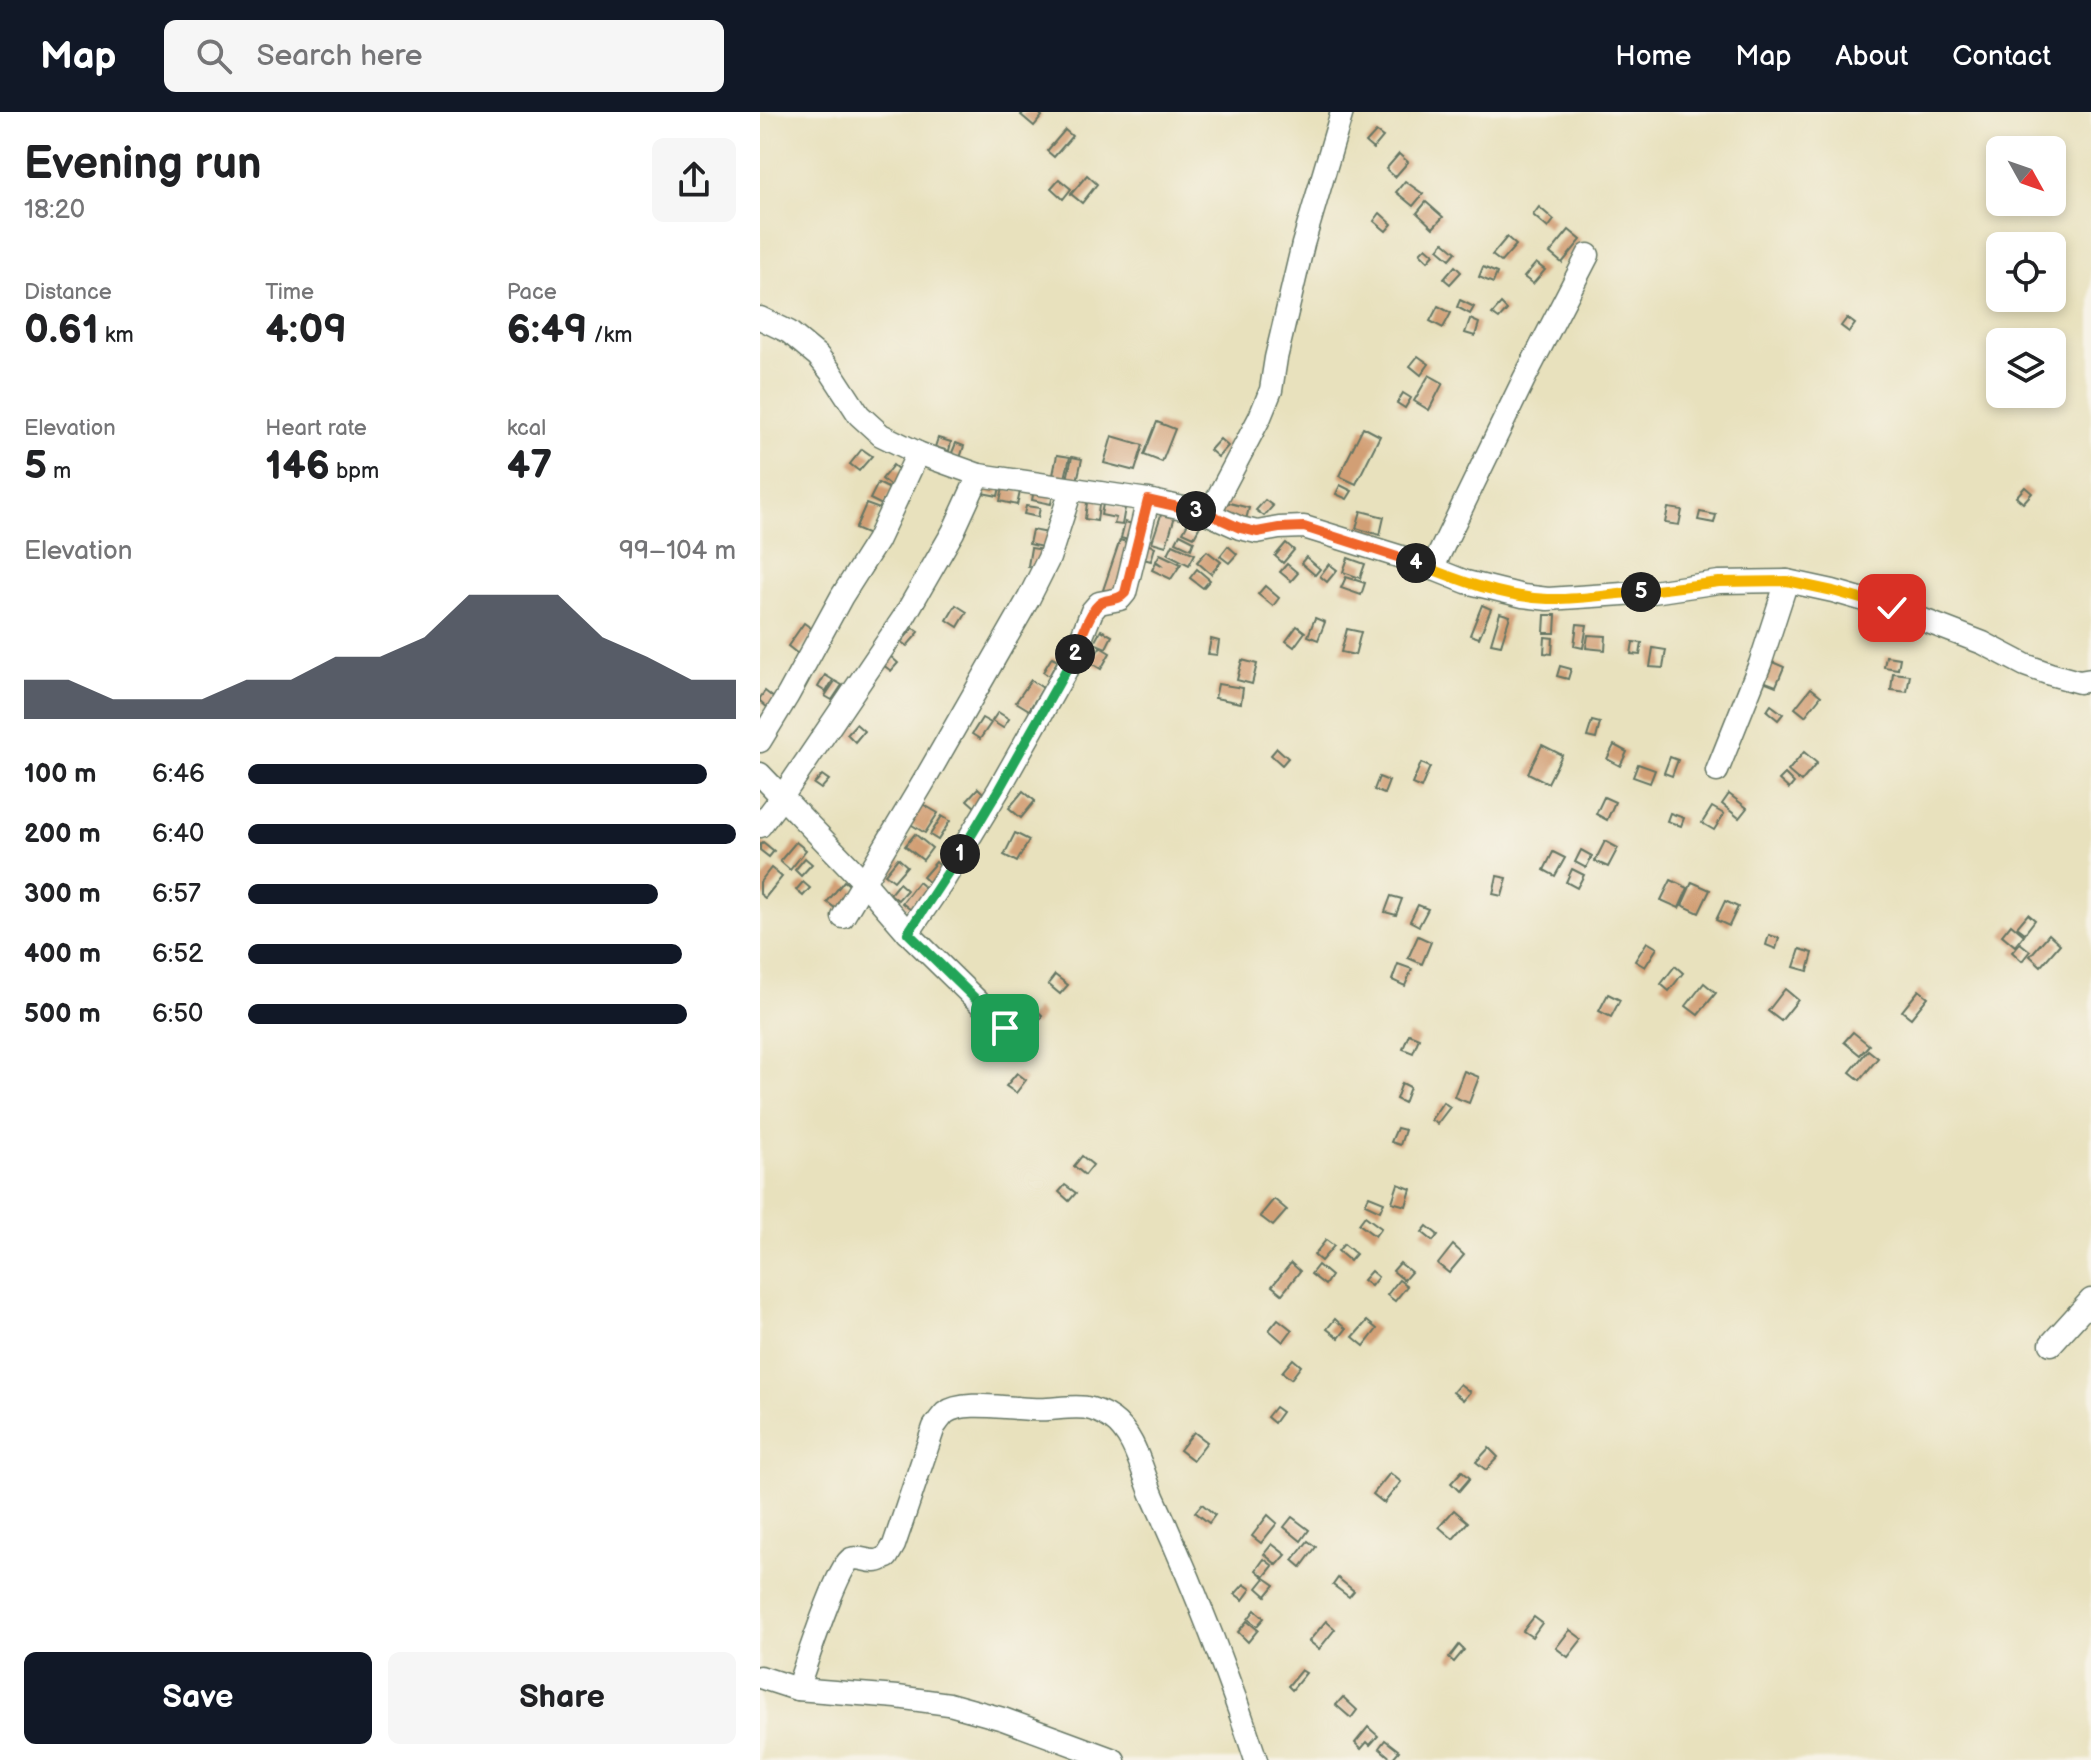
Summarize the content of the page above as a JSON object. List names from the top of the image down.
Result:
{
  "north": "bottom right",
  "page": {
    "header": "Map",
    "search": "Search here",
    "nav": [
      "Home",
      "Map",
      "About",
      "Contact"
    ],
    "heading": ["Evening run", "18:20"],
    "stats": [
      ["Distance", "0.61 km"],
      ["Time", "4:09"],
      ["Pace", "6:49 /km"],
      ["Elevation", "5 m"],
      ["Heart rate", "146 bpm"],
      ["kcal", "47"]
    ],
    "pins": [
      "3",
      "4",
      "5",
      "2",
      "1"
    ],
    "chart": ["Elevation", "99–104 m"],
    "list": [
      {
        "name": "100 m",
        "note": "6:46"
      },
      {
        "name": "200 m",
        "note": "6:40"
      },
      {
        "name": "300 m",
        "note": "6:57"
      },
      {
        "name": "400 m",
        "note": "6:52"
      },
      {
        "name": "500 m",
        "note": "6:50"
      }
    ],
    "buttons": ["Save", "Share"]
  }
}
